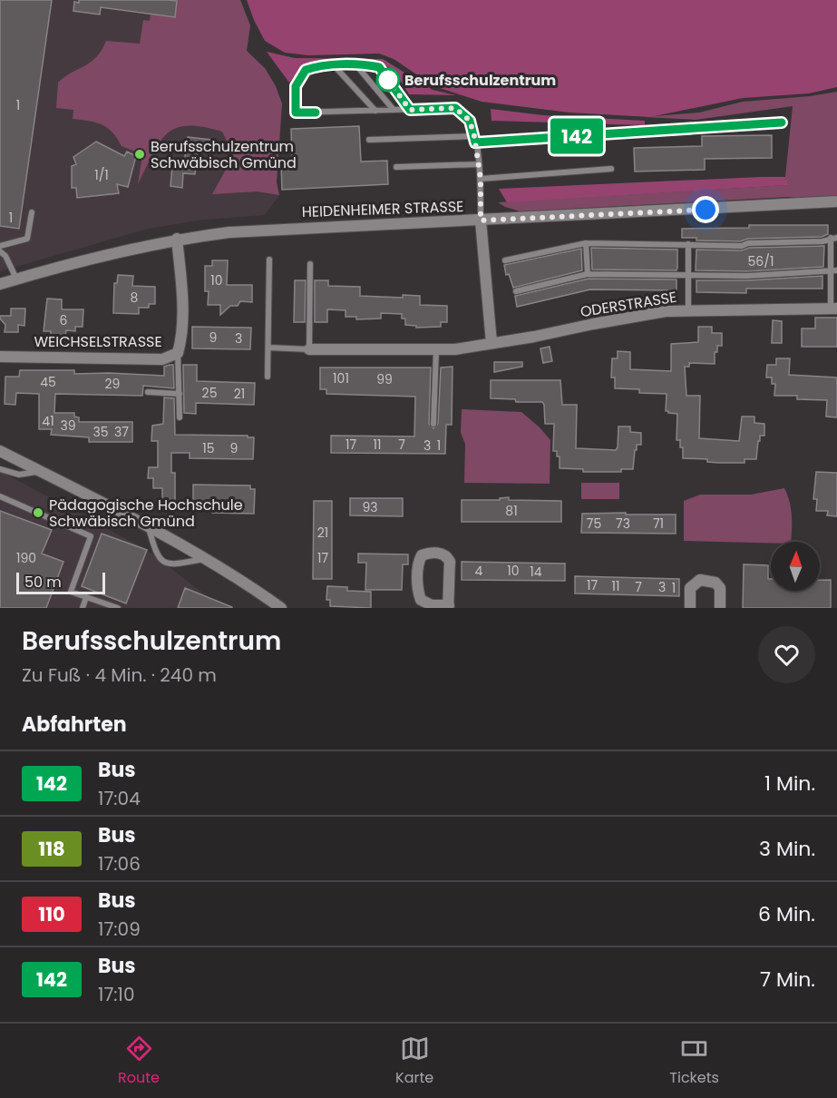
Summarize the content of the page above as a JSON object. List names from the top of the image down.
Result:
{
  "streets": {
    "street": ["HEIDENHEIMER STRASSE", "ODERSTRASSE", "WEICHSELSTRASSE"]
  },
  "crossings": [
    ["HEIDENHEIMER STRASSE", "WEICHSELSTRASSE"]
  ],
  "places": ["Berufsschulzentrum", "Berufsschulzentrum Schwäbisch Gmünd", "Pädagogische Hochschule Schwäbisch Gmünd"],
  "lines": ["bus line 142"],
  "house_numbers": [
    "1",
    "1/1",
    "1",
    "56/1",
    "10",
    "8",
    "6",
    "9",
    "3",
    "101",
    "99",
    "45",
    "29",
    "25",
    "21",
    "41",
    "39",
    "35",
    "37",
    "17",
    "11",
    "7",
    "3",
    "1",
    "15",
    "9",
    "93",
    "81",
    "75",
    "73",
    "71",
    "21",
    "190",
    "17",
    "4",
    "10",
    "14",
    "17",
    "11",
    "7",
    "3",
    "1"
  ],
  "scale_bar": "50 m",
  "north": "top",
  "page": {
    "on_map": "142",
    "scale": "50 m",
    "heading": [
      ["Berufsschulzentrum", "Zu Fuß · 4 Min. · 240 m"],
      "Abfahrten"
    ],
    "list": [
      {
        "mark": "142",
        "name": "Bus",
        "note": "17:04",
        "value": "1 Min."
      },
      {
        "mark": "118",
        "name": "Bus",
        "note": "17:06",
        "value": "3 Min."
      },
      {
        "mark": "110",
        "name": "Bus",
        "note": "17:09",
        "value": "6 Min."
      },
      {
        "mark": "142",
        "name": "Bus",
        "note": "17:10",
        "value": "7 Min."
      }
    ],
    "tabs": ["Route", "Karte", "Tickets"]
  }
}
